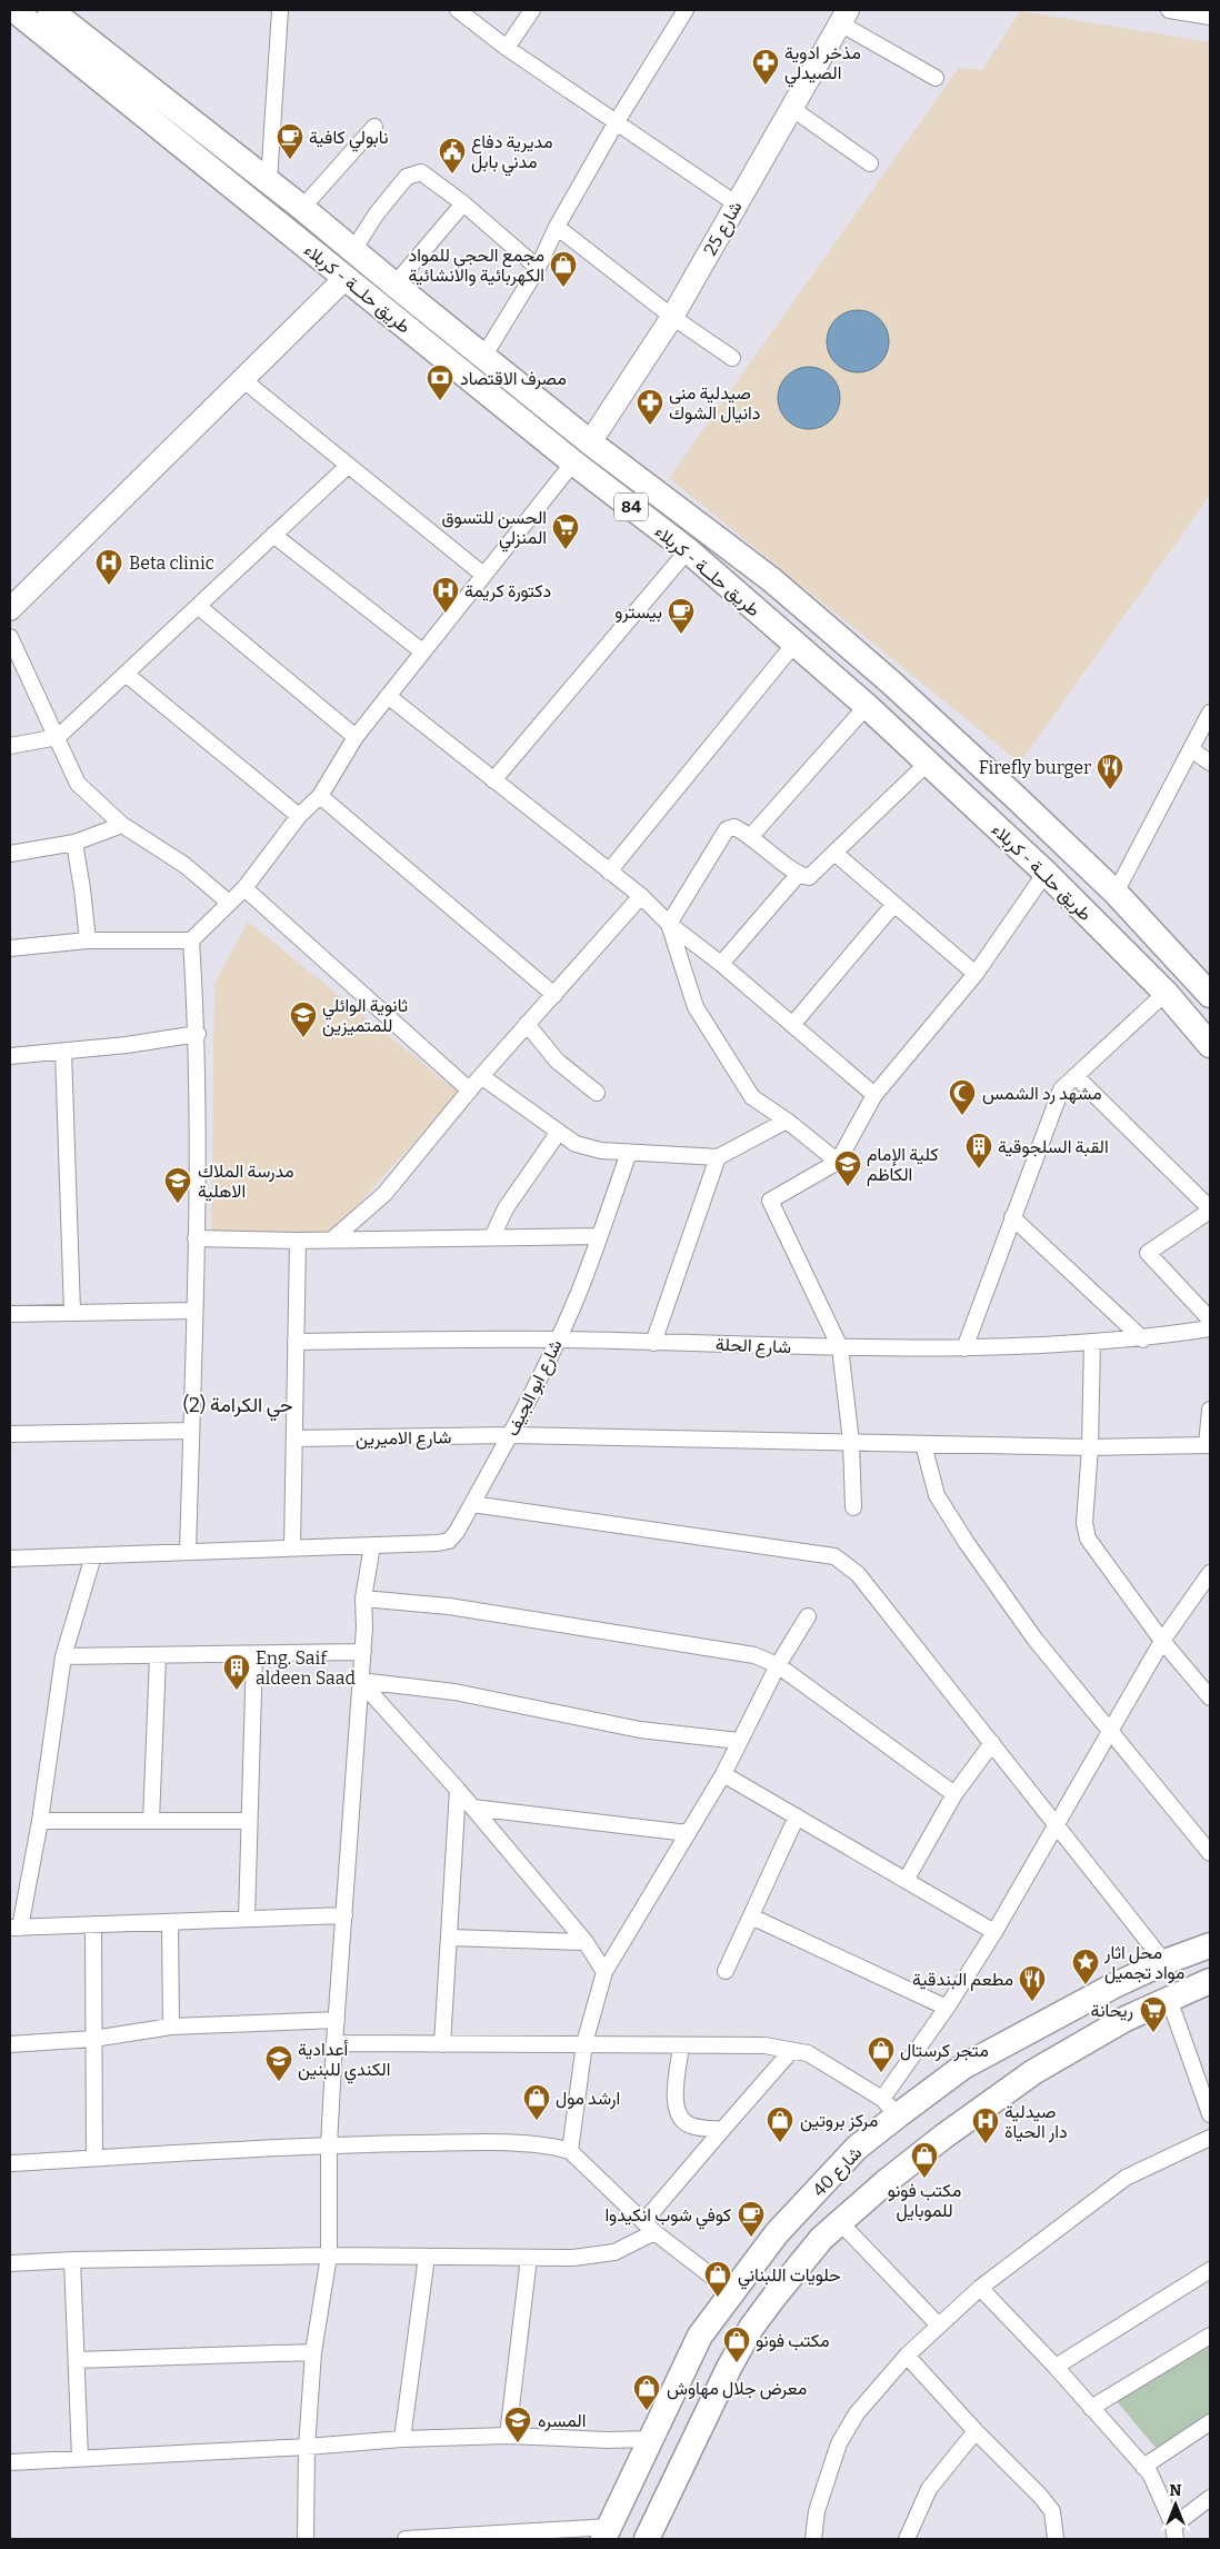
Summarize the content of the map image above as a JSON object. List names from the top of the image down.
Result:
{
  "streets": {
    "main road": ["طريق حلــة - كربلاء", "84", "شارع 40"],
    "street": [
      "شارع 25",
      "شارع الحلة",
      "شارع ابو الجيف",
      "شارع الاميرين"
    ]
  },
  "crossings": [
    ["شارع 25", "طريق حلــة - كربلاء"],
    ["شارع الحلة", "شارع ابو الجيف"],
    ["شارع ابو الجيف", "شارع الاميرين"]
  ],
  "districts": ["حي الكرامة (2)"],
  "places": {
    "pharmacy": ["مذخر ادوية الصيدلي", "صيدلية منى دانيال الشوك"],
    "cafe": ["نابولي كافية", "بيسترو", "كوفي شوب انكيدوا"],
    "public building": ["مديرية دفاع مدني بابل"],
    "shop": [
      "مجمع الحجي للمواد الكهربائية والانشائية",
      "متجر كرستال",
      "ارشد مول",
      "مركز بروتين",
      "مكتب فونو للموبايل",
      "حلويات اللبناني",
      "مكتب فونو",
      "معرض جلال مهاوش"
    ],
    "bank": ["مصرف الاقتصاد"],
    "supermarket": ["الحسن للتسوق المنزلي", "ريحانة"],
    "hospital": ["Beta clinic", "دكتورة كريمة", "صيدلية دار الحياة"],
    "restaurant": ["Firefly burger", "مطعم البندقية"],
    "school or university": [
      "ثانوية الوائلي للمتميزين",
      "كلية الإمام الكاظم",
      "مدرسة الملاك الاهلية",
      "أعدادية الكندي للبنين",
      "المسره"
    ],
    "mosque": ["مشهد رد الشمس"],
    "building": ["القبة السلجوقية", "Eng. Saif aldeen Saad"],
    "place": ["محل اثار مواد تجميل"]
  },
  "north": "top"
}
